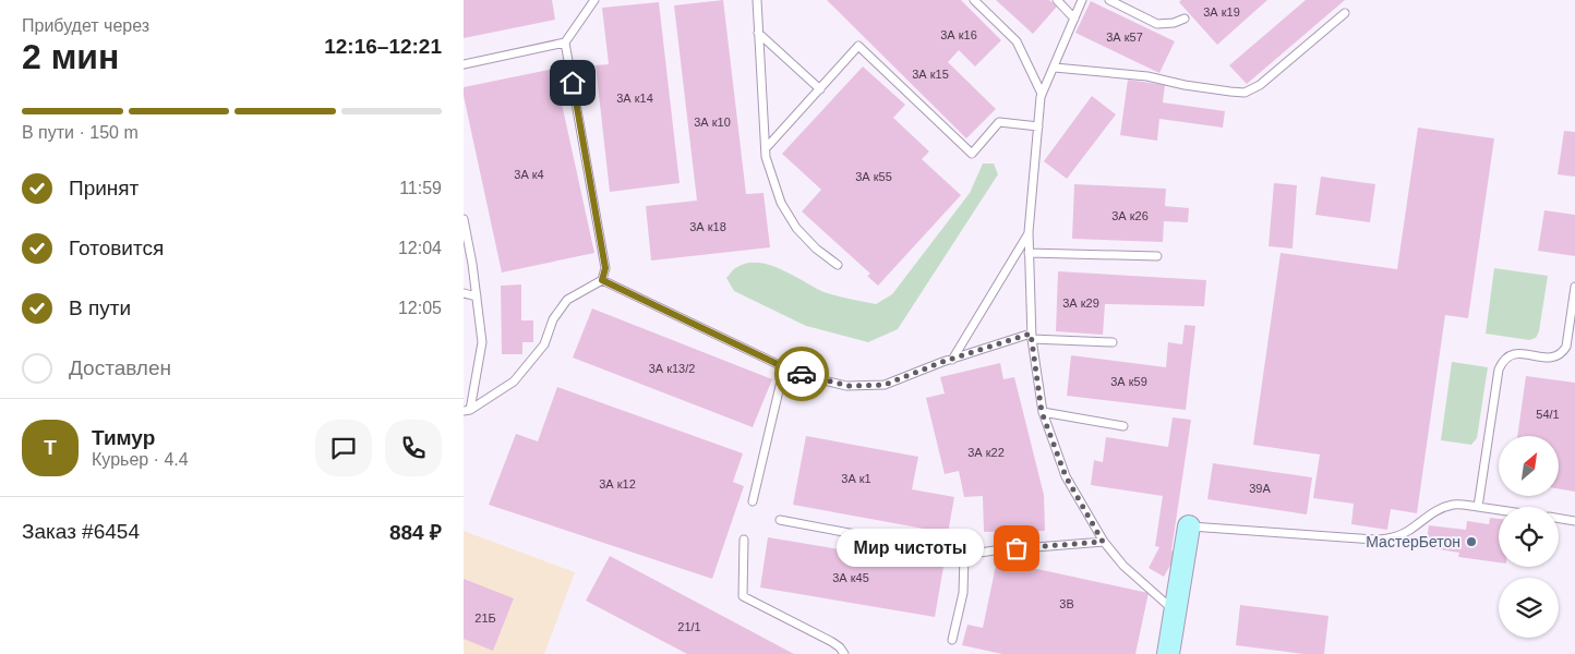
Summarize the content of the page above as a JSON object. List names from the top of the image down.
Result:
{
  "places": ["МастерБетон", "Мир чистоты"],
  "house_numbers": [
    "3А к19",
    "3А к16",
    "3А к57",
    "3А к15",
    "3А к14",
    "3А к10",
    "3А к4",
    "3А к55",
    "3А к26",
    "3А к18",
    "3А к29",
    "3А к13/2",
    "3А к59",
    "54/1",
    "3А к22",
    "3А к1",
    "3А к12",
    "39А",
    "3А к45",
    "3В",
    "21Б",
    "21/1"
  ],
  "north": "top right",
  "page": {
    "heading": ["2 мин", "Прибудет через", "12:16–12:21"],
    "panel": [
      "Тимур",
      "Курьер · 4.4",
      "Заказ #6454",
      "884 ₽"
    ],
    "bar": "В пути · 150 m",
    "list": [
      ["Принят", "11:59"],
      ["Готовится", "12:04"],
      ["В пути", "12:05"],
      "Доставлен"
    ],
    "round": "Т",
    "bubble": "Мир чистоты"
  }
}
